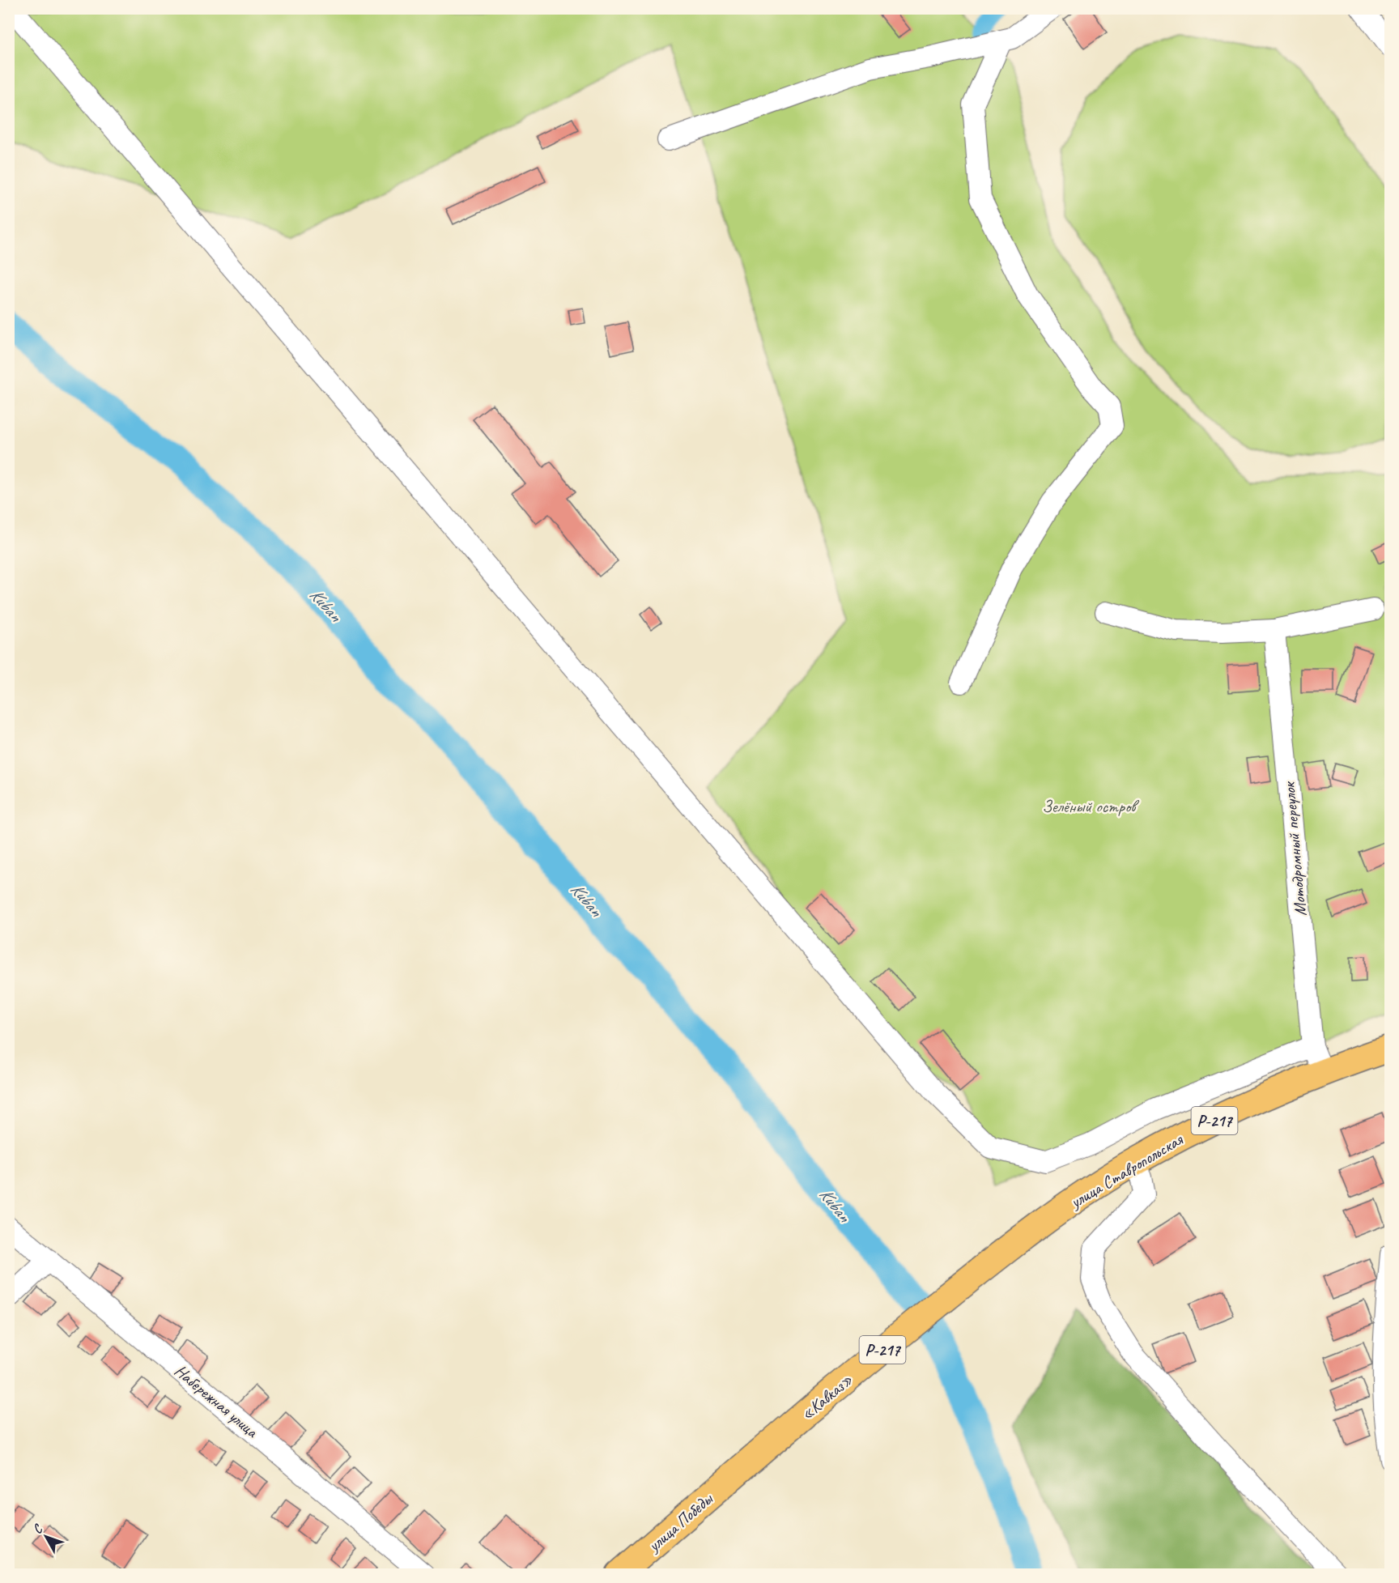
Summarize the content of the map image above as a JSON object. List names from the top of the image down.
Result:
{
  "streets": {
    "highway": [
      "Р-217",
      "улица Ставропольская",
      "«Кавказ»",
      "улица Победы"
    ],
    "street": ["Мотодромный переулок", "Набережная улица"]
  },
  "crossings": [
    ["Мотодромный переулок", "улица Ставропольская"],
    ["улица Ставропольская", "«Кавказ»"],
    ["«Кавказ»", "улица Победы"]
  ],
  "water": ["Kuban"],
  "parks": ["Зелёный остров"],
  "north": "top left"
}
